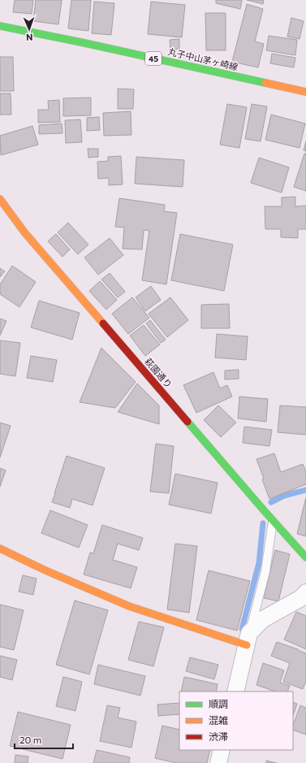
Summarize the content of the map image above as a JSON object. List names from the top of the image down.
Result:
{
  "streets": {
    "street": ["45", "丸子中山茅ヶ崎線", "萩園通り"]
  },
  "legend": ["順調", "混雑", "渋滞"],
  "scale_bar": "20 m",
  "north": "bottom"
}
